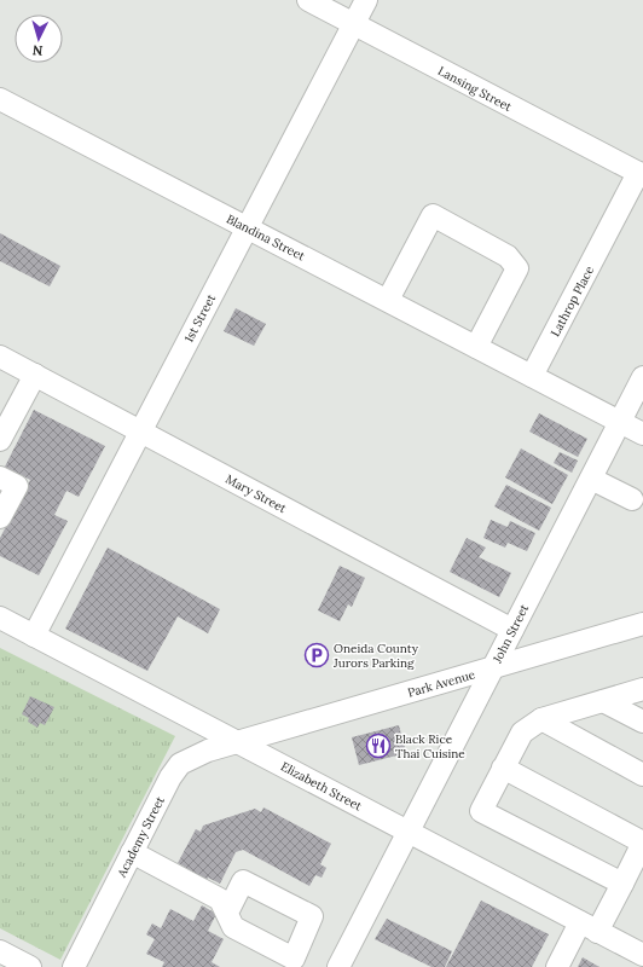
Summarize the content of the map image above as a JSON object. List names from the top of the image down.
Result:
{
  "streets": {
    "street": [
      "Lansing Street",
      "Blandina Street",
      "Lathrop Place",
      "1st Street",
      "Mary Street",
      "John Street",
      "Park Avenue",
      "Elizabeth Street",
      "Academy Street"
    ]
  },
  "crossings": [
    ["Lansing Street", "Lathrop Place"],
    ["Lansing Street", "1st Street"],
    ["Blandina Street", "Lathrop Place"],
    ["Blandina Street", "1st Street"],
    ["1st Street", "Mary Street"],
    ["1st Street", "Elizabeth Street"],
    ["Mary Street", "John Street"],
    ["John Street", "Park Avenue"],
    ["John Street", "Elizabeth Street"],
    ["Park Avenue", "Elizabeth Street"],
    ["Park Avenue", "Academy Street"],
    ["Elizabeth Street", "Academy Street"]
  ],
  "places": {
    "parking": ["Oneida County Jurors Parking"],
    "restaurant": ["Black Rice Thai Cuisine"]
  },
  "north": "bottom"
}
